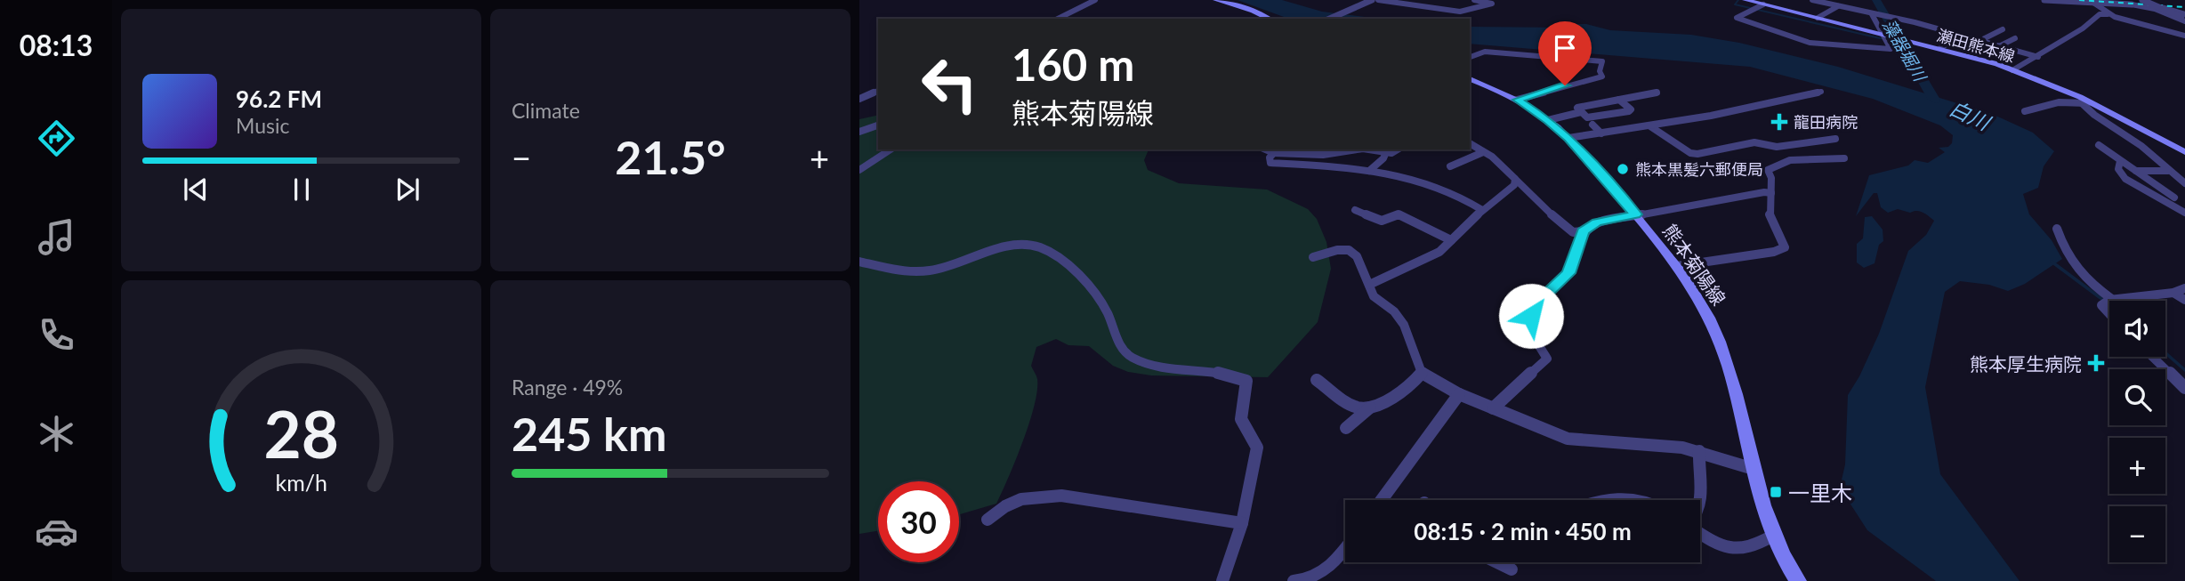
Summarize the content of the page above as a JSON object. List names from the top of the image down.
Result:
{
  "streets": {
    "main road": ["瀬田熊本線", "熊本菊陽線"]
  },
  "water": ["藻器堀川", "白川"],
  "places": {
    "health": ["龍田病院", "熊本厚生病院"],
    "other": ["熊本黒髪六郵便局"],
    "transit": ["一里木"]
  },
  "page": {
    "tabs": "08:13",
    "tile": [
      "Climate",
      ["Range · 49%", "245 km"]
    ],
    "turn": ["160 m", "熊本菊陽線"],
    "song": ["96.2 FM", "Music"],
    "heat": ["−", "21.5°", "+"],
    "map_buttons": ["+", "−"],
    "limit": "30",
    "trip": "08:15 · 2 min · 450 m",
    "gauge": ["28", "km/h"]
  }
}
